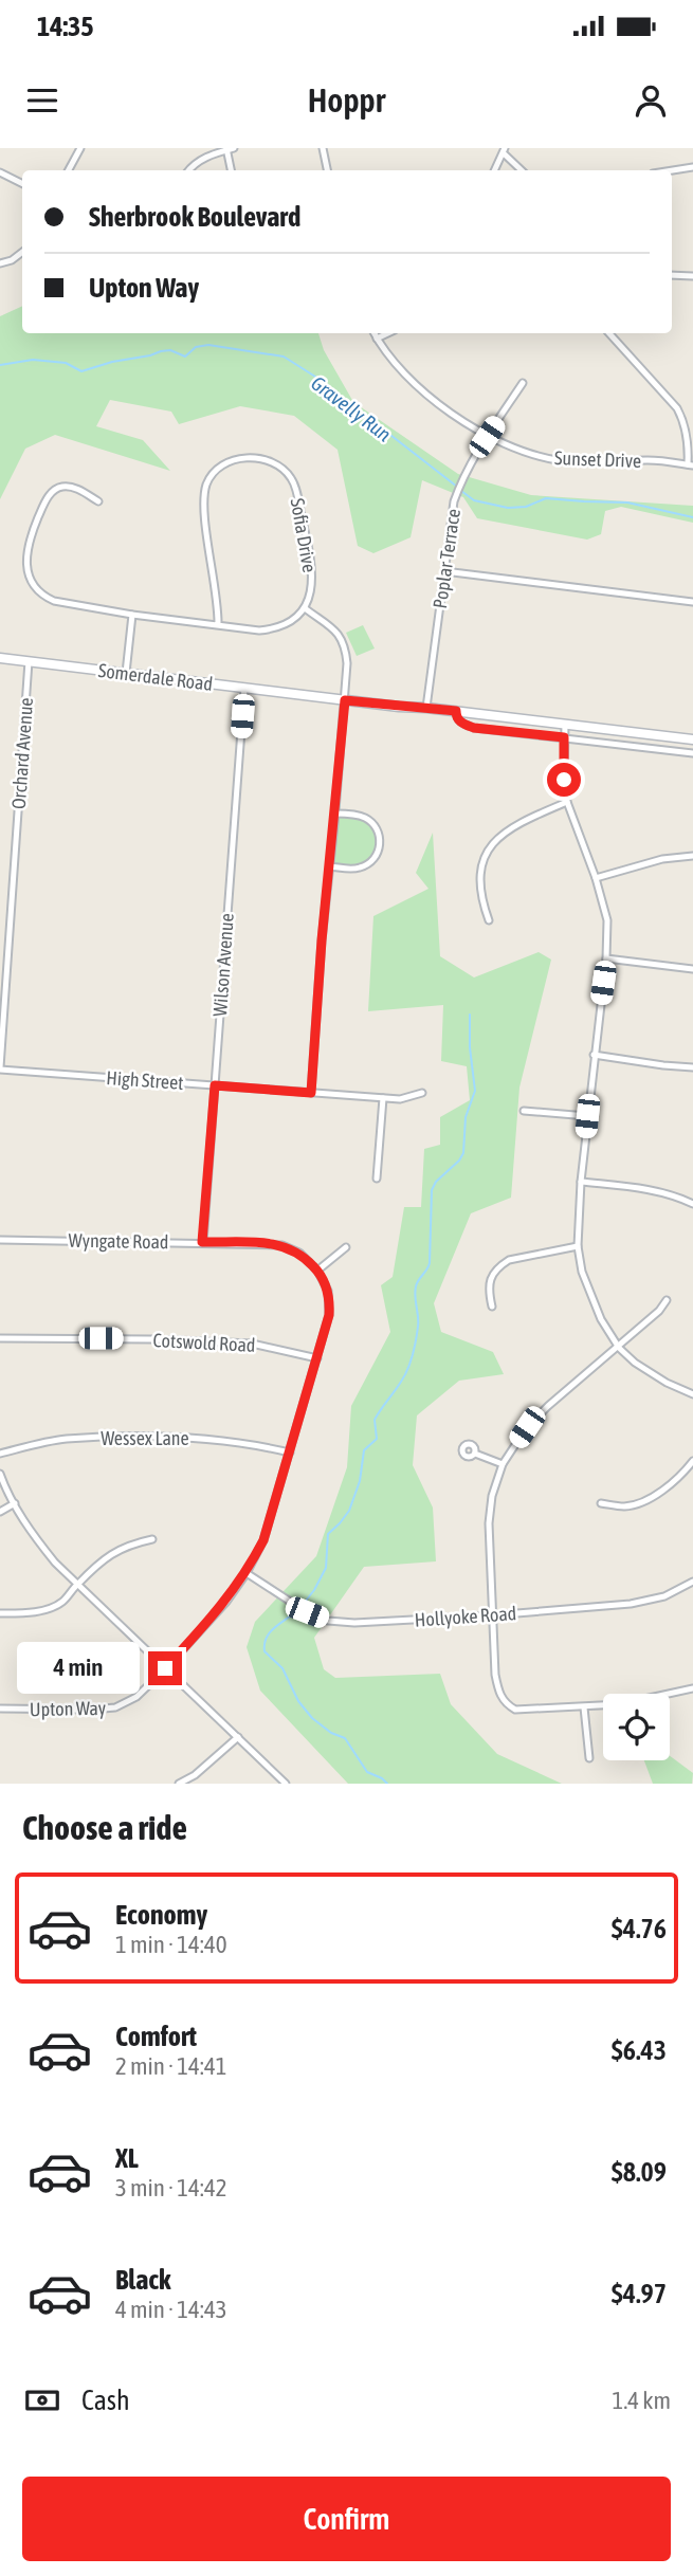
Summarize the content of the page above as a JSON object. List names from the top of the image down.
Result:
{
  "streets": {
    "main road": ["Somerdale Road"],
    "street": [
      "Sunset Drive",
      "Sofia Drive",
      "Poplar Terrace",
      "Orchard Avenue",
      "Wilson Avenue",
      "High Street",
      "Wyngate Road",
      "Cotswold Road",
      "Wessex Lane",
      "Hollyoke Road",
      "Upton Way"
    ]
  },
  "crossings": [
    ["Sunset Drive", "Poplar Terrace"],
    ["Poplar Terrace", "Somerdale Road"],
    ["Somerdale Road", "Orchard Avenue"],
    ["Somerdale Road", "Wilson Avenue"],
    ["Orchard Avenue", "High Street"],
    ["Wilson Avenue", "High Street"],
    ["Wilson Avenue", "Wyngate Road"],
    ["Wyngate Road", "Upton Way"],
    ["Cotswold Road", "Upton Way"],
    ["Wessex Lane", "Upton Way"],
    ["Hollyoke Road", "Upton Way"]
  ],
  "water": ["Gravelly Run"],
  "page": {
    "status": "14:35",
    "header": "Hoppr",
    "banner": ["Sherbrook Boulevard", "Upton Way"],
    "bubble": "4 min",
    "heading": "Choose a ride",
    "list": [
      {
        "name": "Economy",
        "note": "1 min · 14:40",
        "value": "$4.76"
      },
      {
        "name": "Comfort",
        "note": "2 min · 14:41",
        "value": "$6.43"
      },
      {
        "name": "XL",
        "note": "3 min · 14:42",
        "value": "$8.09"
      },
      {
        "name": "Black",
        "note": "4 min · 14:43",
        "value": "$4.97"
      }
    ],
    "pay": ["Cash", "1.4 km"],
    "buttons": "Confirm"
  }
}
